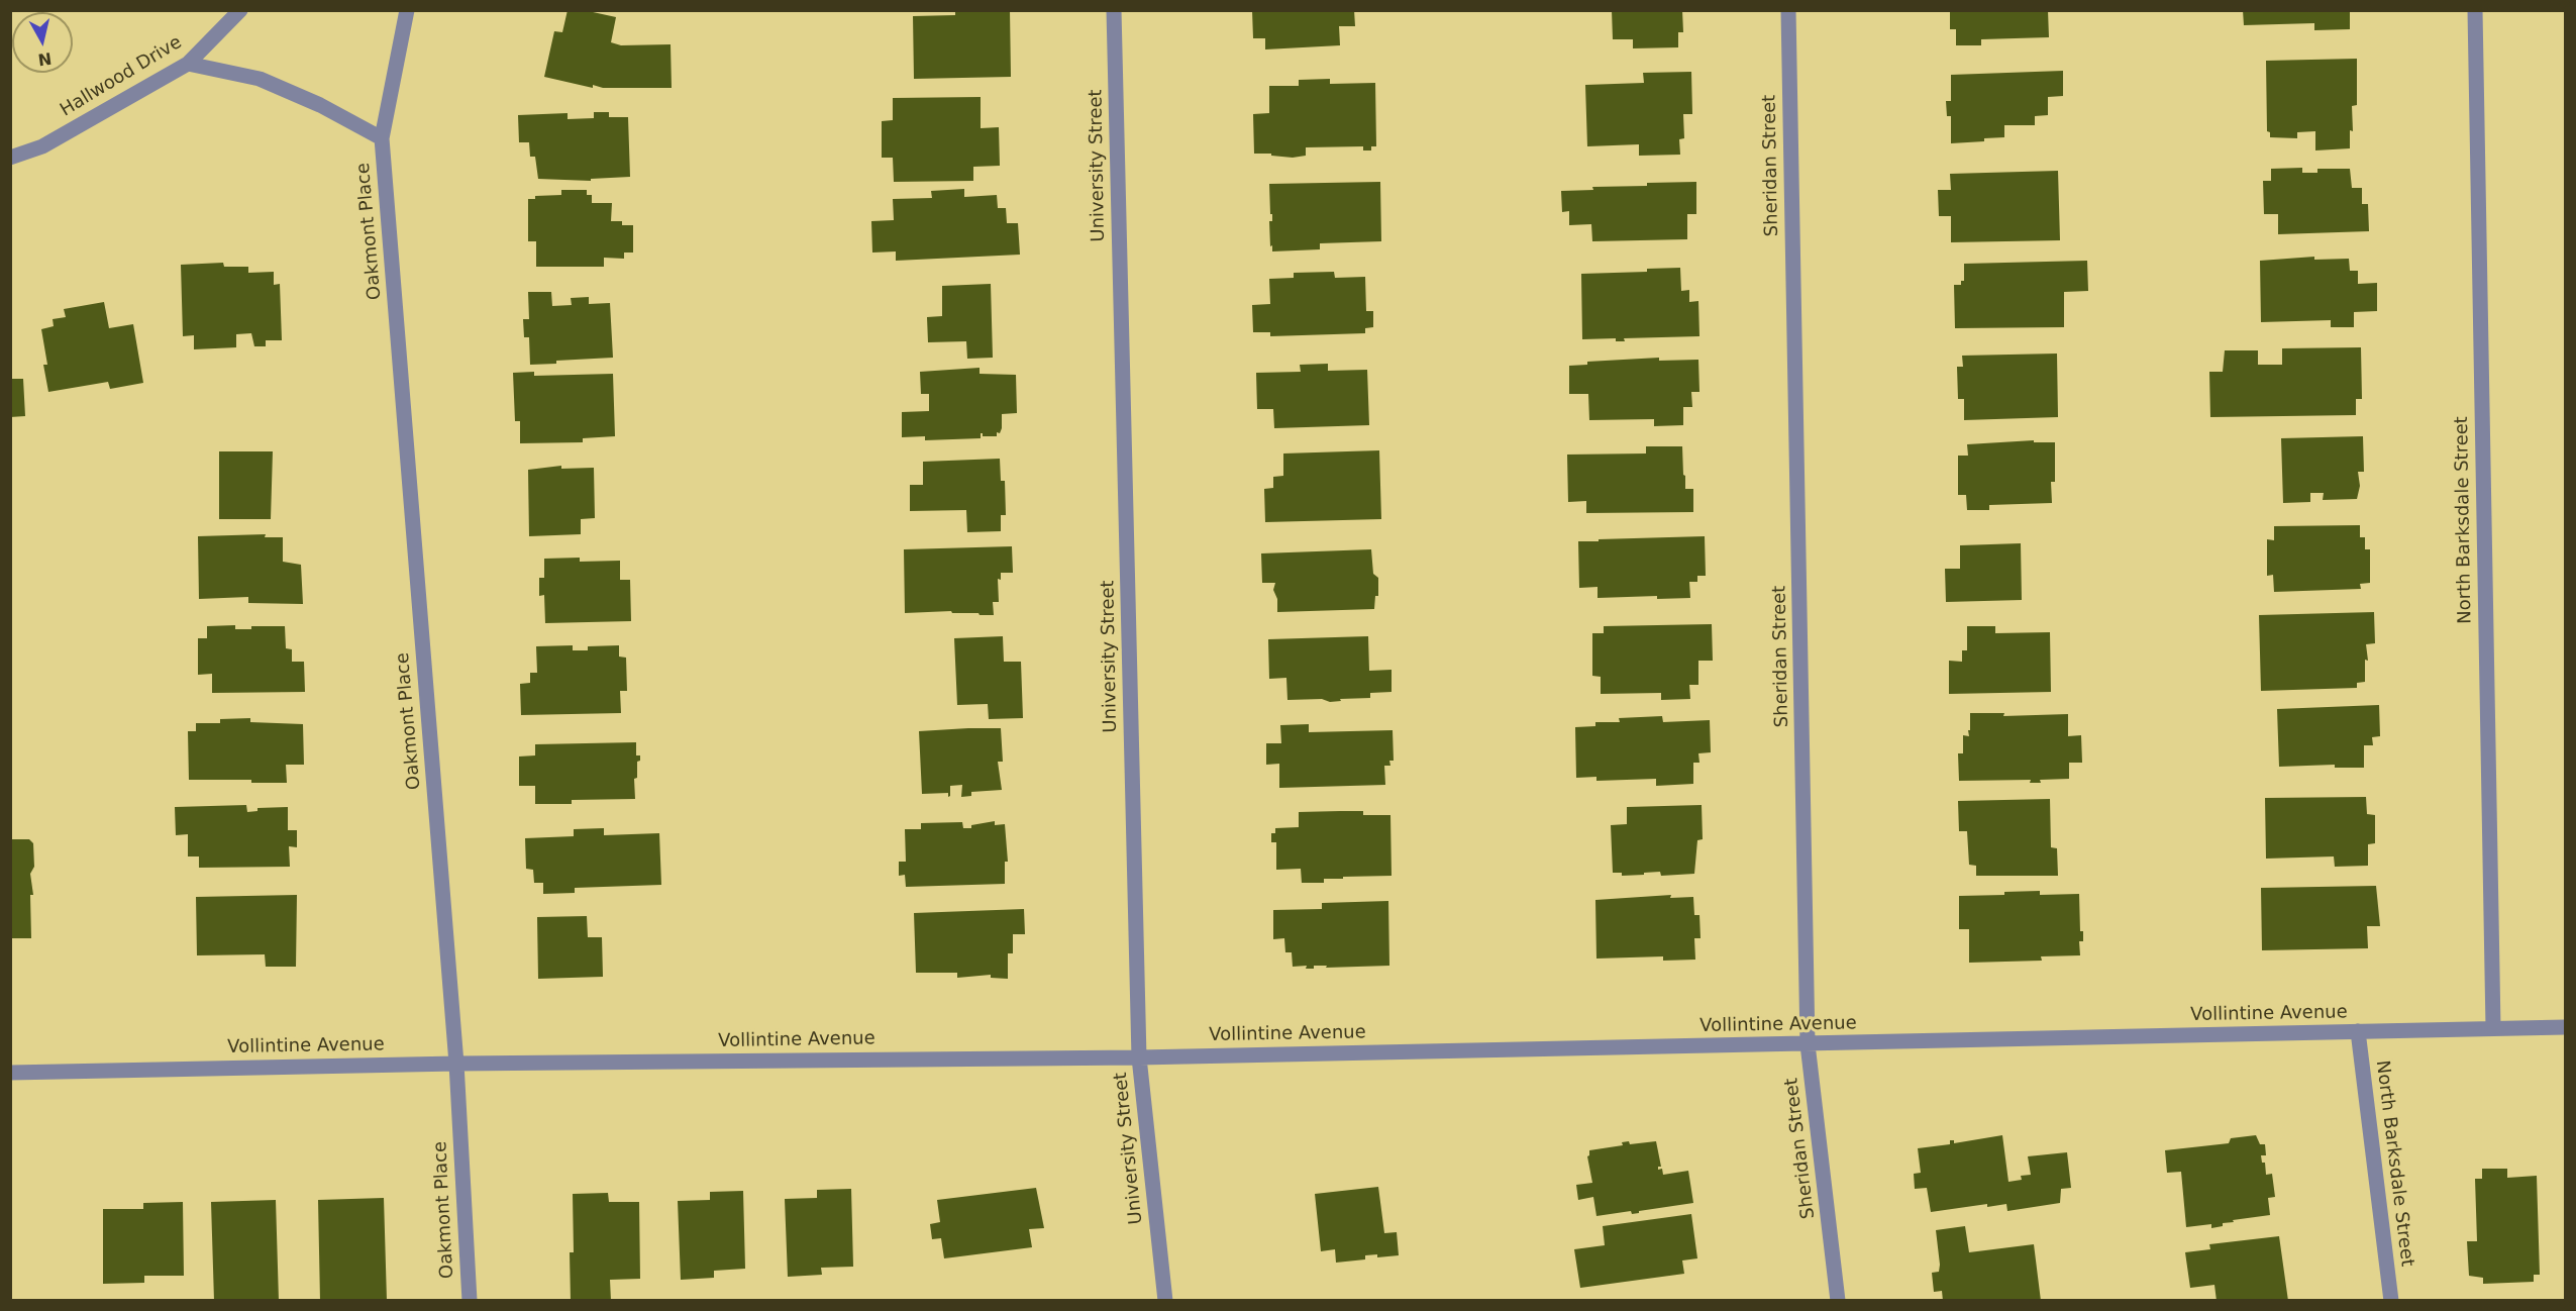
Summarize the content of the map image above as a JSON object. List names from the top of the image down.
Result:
{
  "streets": {
    "street": [
      "Hallwood Drive",
      "University Street",
      "Sheridan Street",
      "Oakmont Place",
      "North Barksdale Street",
      "Vollintine Avenue"
    ]
  },
  "crossings": [
    ["Hallwood Drive", "Oakmont Place"],
    ["University Street", "Vollintine Avenue"],
    ["Sheridan Street", "Vollintine Avenue"],
    ["Oakmont Place", "Vollintine Avenue"],
    ["North Barksdale Street", "Vollintine Avenue"]
  ],
  "north": "bottom"
}
